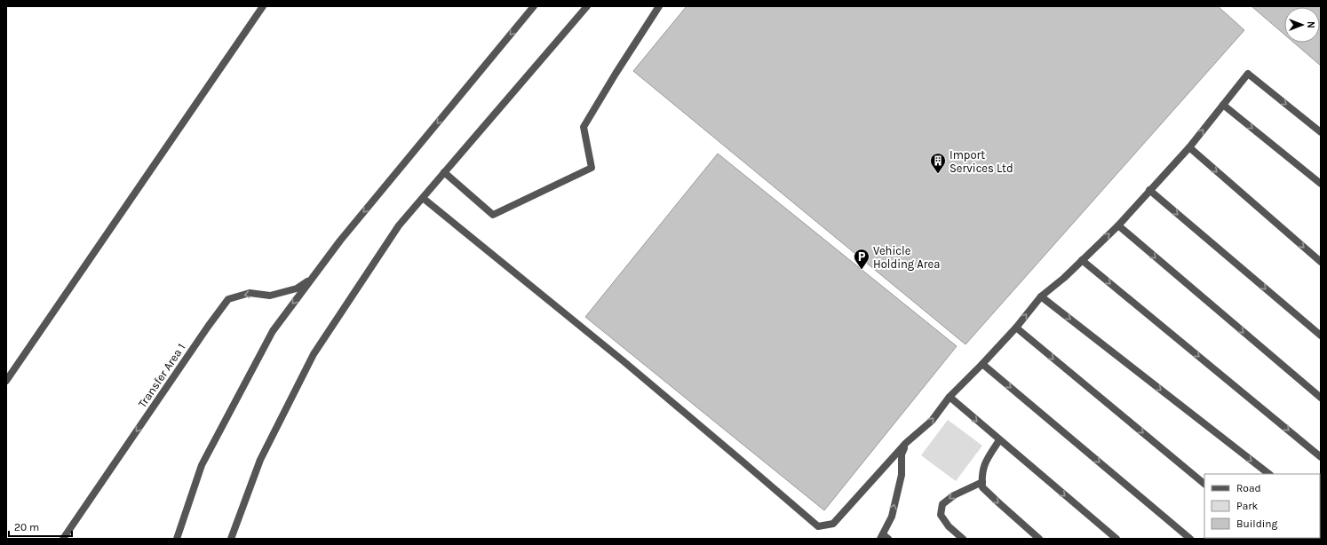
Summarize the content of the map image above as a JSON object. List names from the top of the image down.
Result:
{
  "streets": {
    "street": ["Transfer Area 1"]
  },
  "places": {
    "building": ["Import Services Ltd"],
    "parking": ["Vehicle Holding Area"]
  },
  "legend": ["Road", "Park", "Building"],
  "scale_bar": "20 m",
  "north": "right"
}
